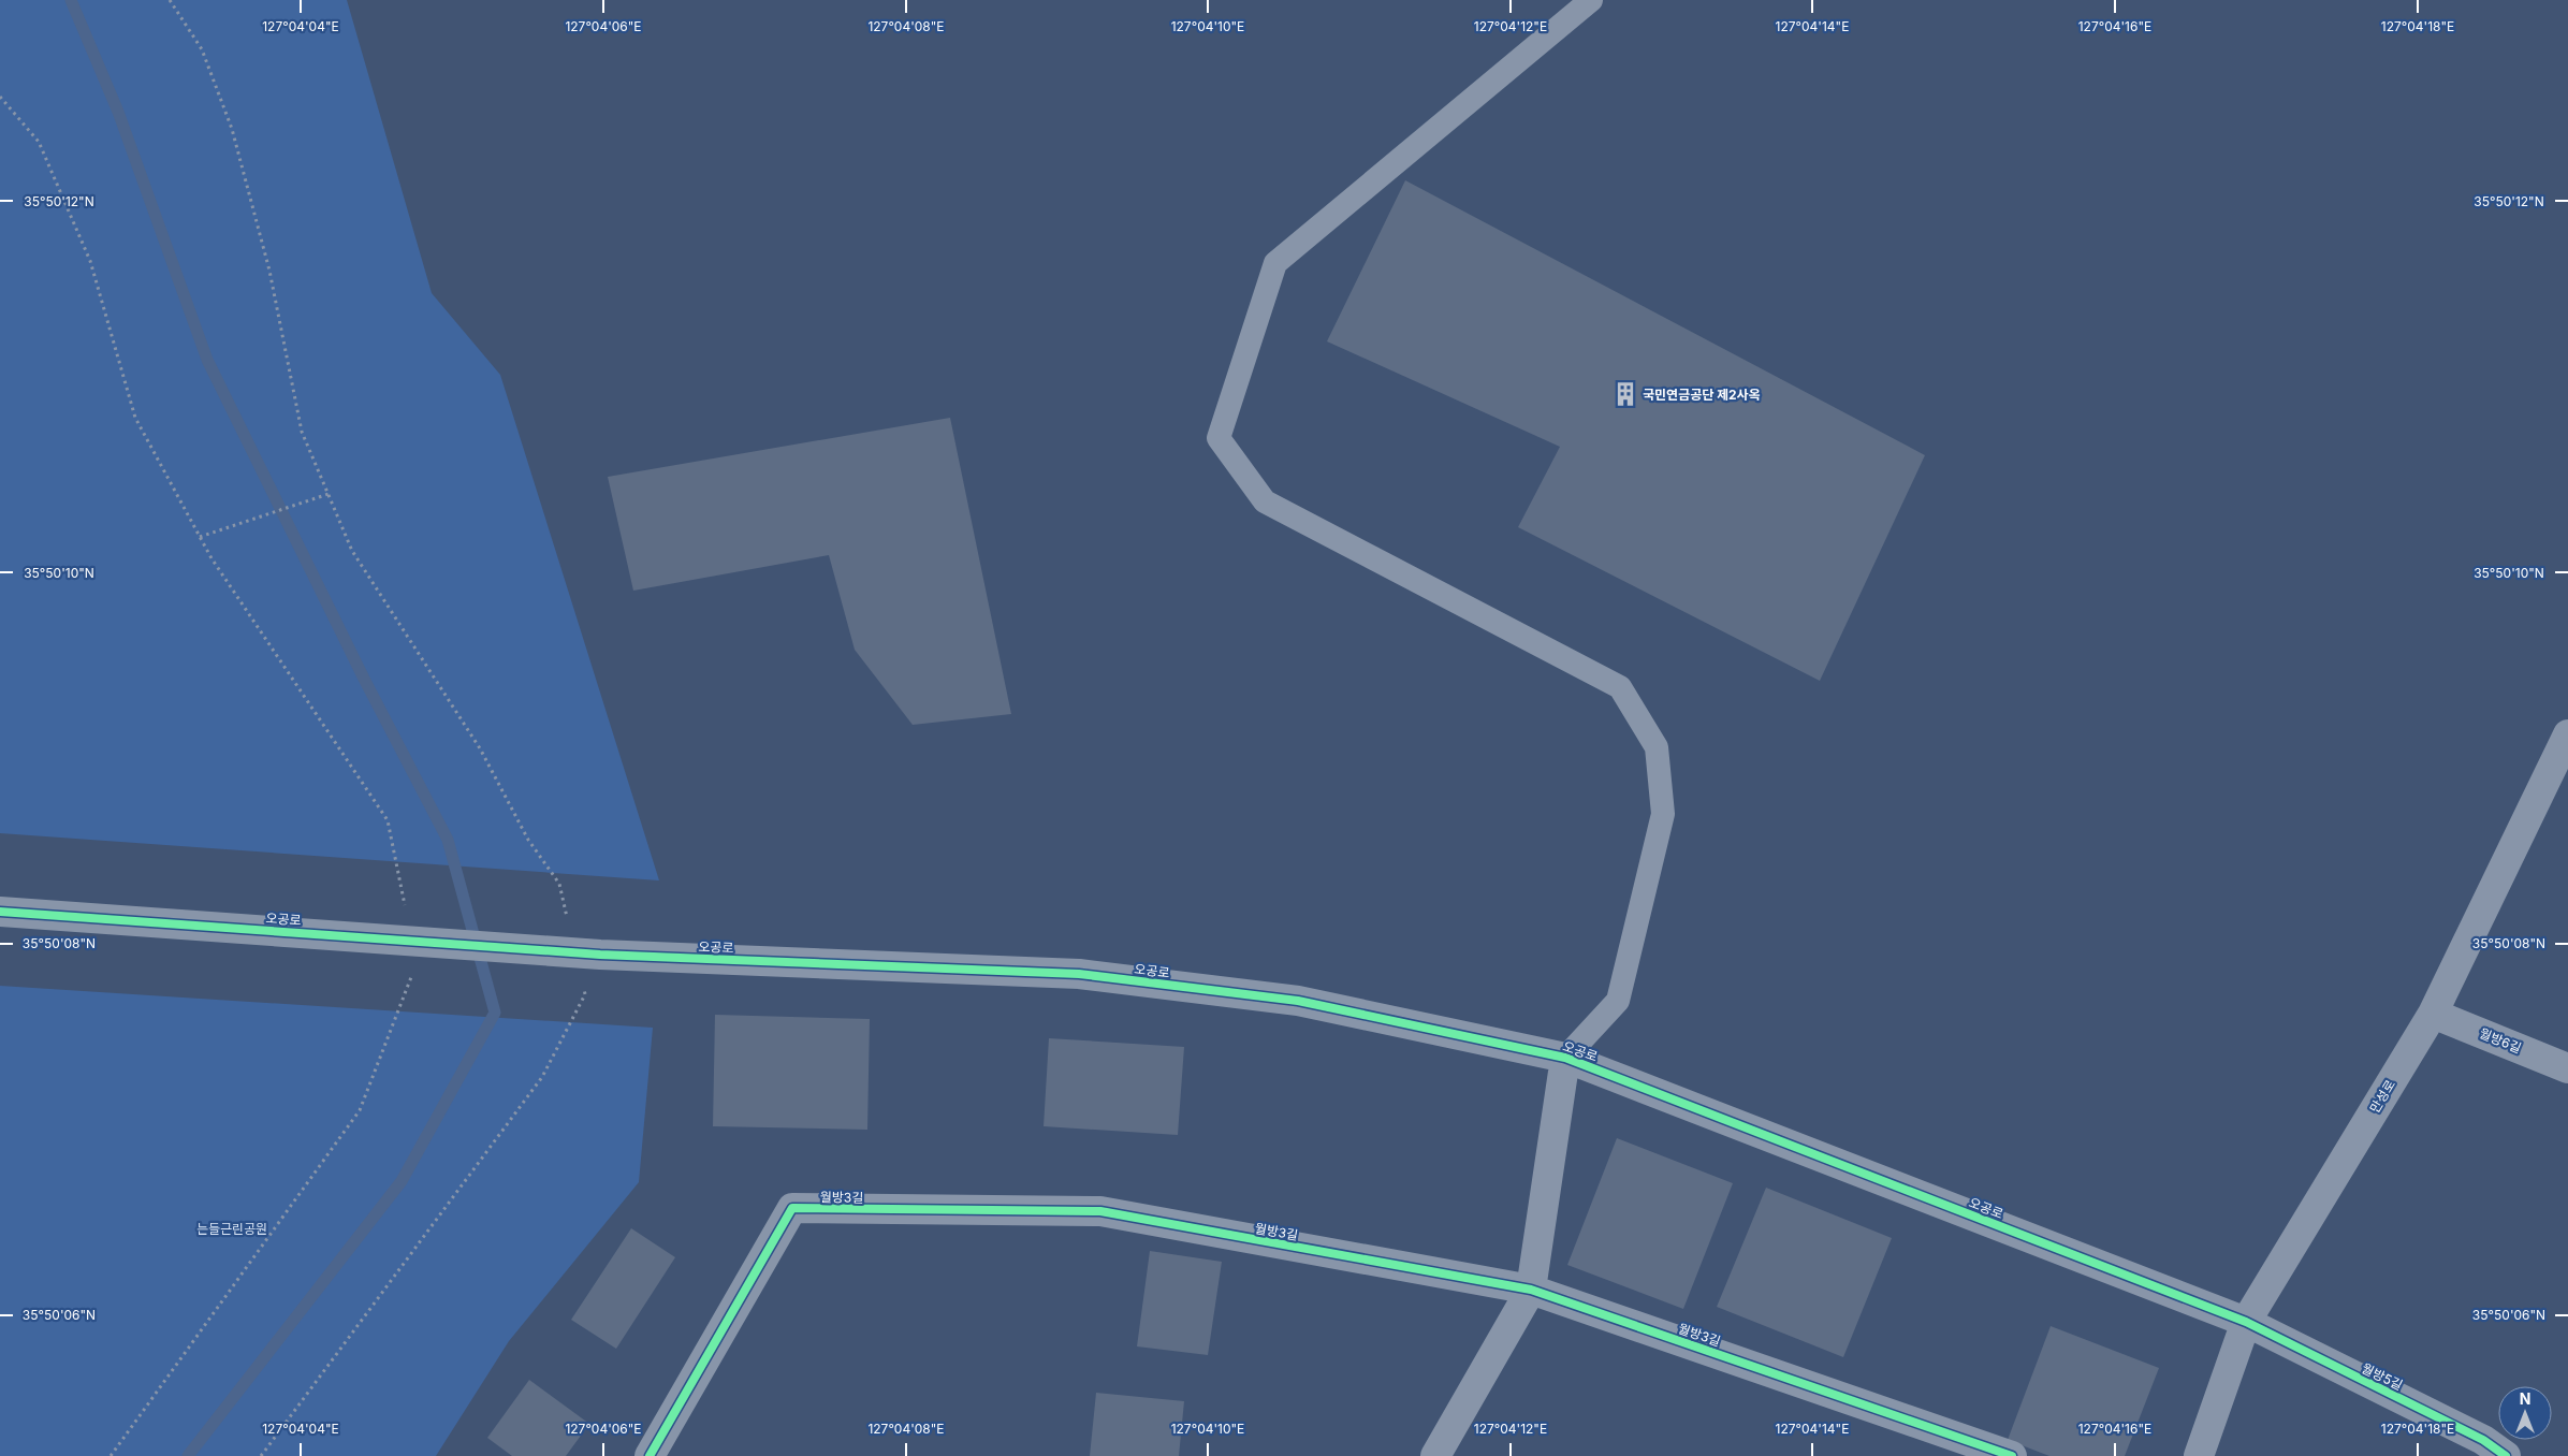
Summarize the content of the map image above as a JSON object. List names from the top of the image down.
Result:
{
  "streets": {
    "street": [
      "오공로",
      "월방6길",
      "만성로",
      "월방3길",
      "월방5길"
    ]
  },
  "crossings": [
    ["오공로", "만성로"],
    ["오공로", "월방5길"],
    ["월방6길", "만성로"],
    ["만성로", "월방5길"]
  ],
  "parks": ["는들근린공원"],
  "places": {
    "building": ["국민연금공단 제2사옥"]
  },
  "north": "top",
  "coordinates": [
    "127°04'04\"E",
    "127°04'06\"E",
    "127°04'08\"E",
    "127°04'10\"E",
    "127°04'12\"E",
    "127°04'14\"E",
    "127°04'16\"E",
    "127°04'18\"E",
    "35°50'12\"N",
    "35°50'10\"N",
    "35°50'08\"N",
    "35°50'06\"N"
  ]
}
